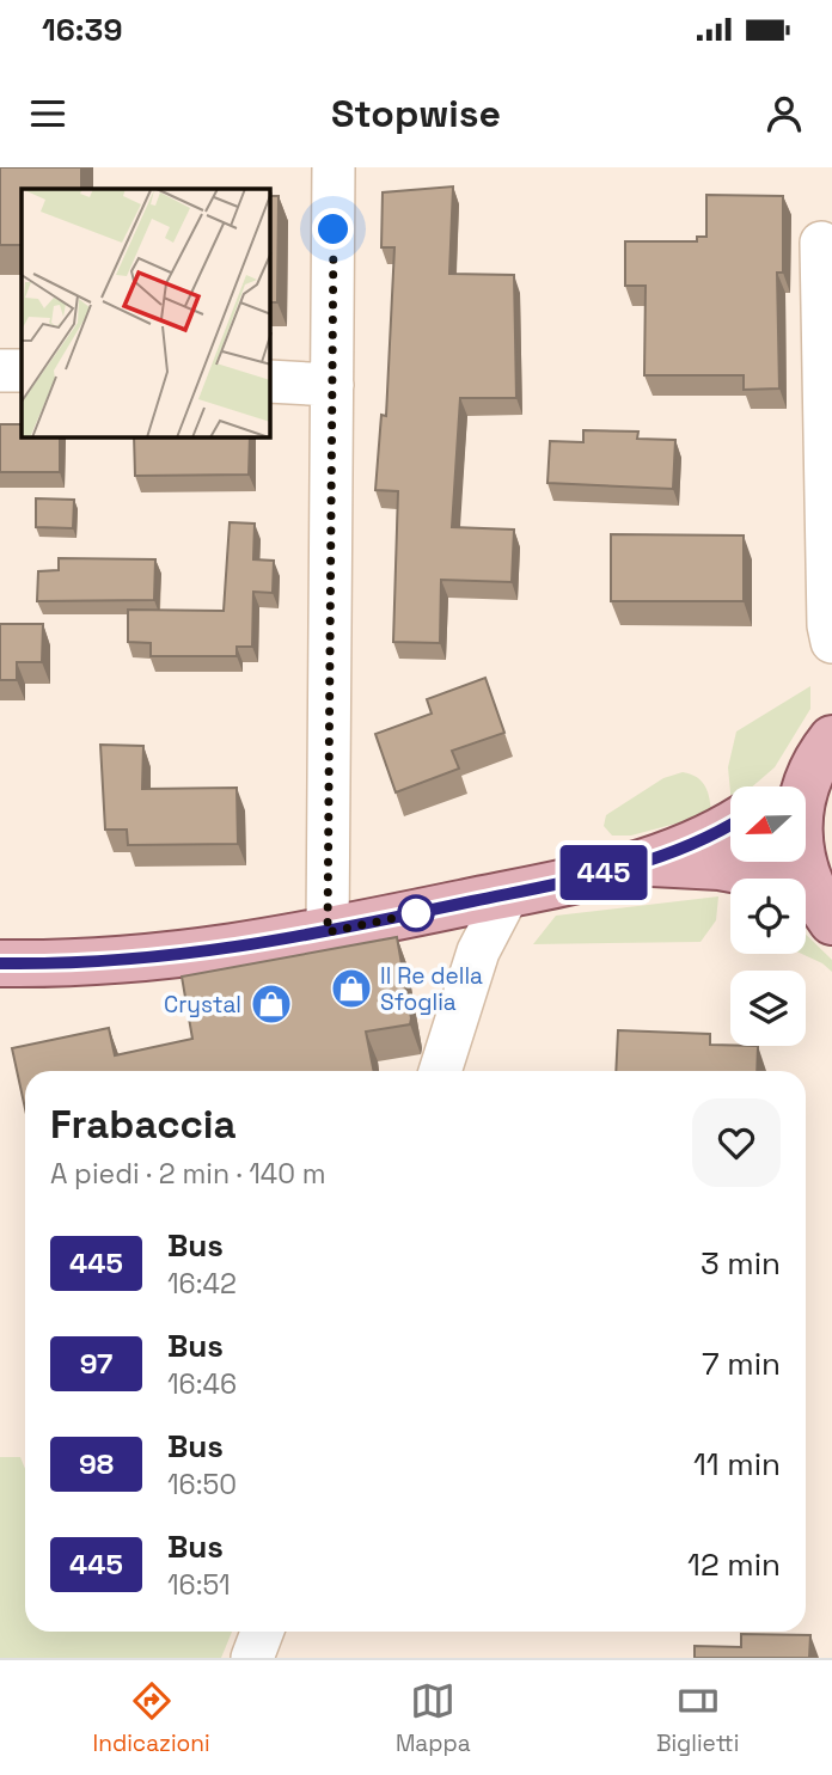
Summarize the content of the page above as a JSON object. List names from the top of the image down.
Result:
{
  "places": {
    "shop": ["Il Re della Sfoglia", "Crystal"]
  },
  "lines": ["bus line 445"],
  "north": "left",
  "page": {
    "status": "16:39",
    "header": "Stopwise",
    "on_map": "445",
    "heading": ["Frabaccia", "A piedi · 2 min · 140 m"],
    "list": [
      {
        "mark": "445",
        "name": "Bus",
        "note": "16:42",
        "value": "3 min"
      },
      {
        "mark": "97",
        "name": "Bus",
        "note": "16:46",
        "value": "7 min"
      },
      {
        "mark": "98",
        "name": "Bus",
        "note": "16:50",
        "value": "11 min"
      },
      {
        "mark": "445",
        "name": "Bus",
        "note": "16:51",
        "value": "12 min"
      }
    ],
    "tabs": ["Indicazioni", "Mappa", "Biglietti"]
  }
}
